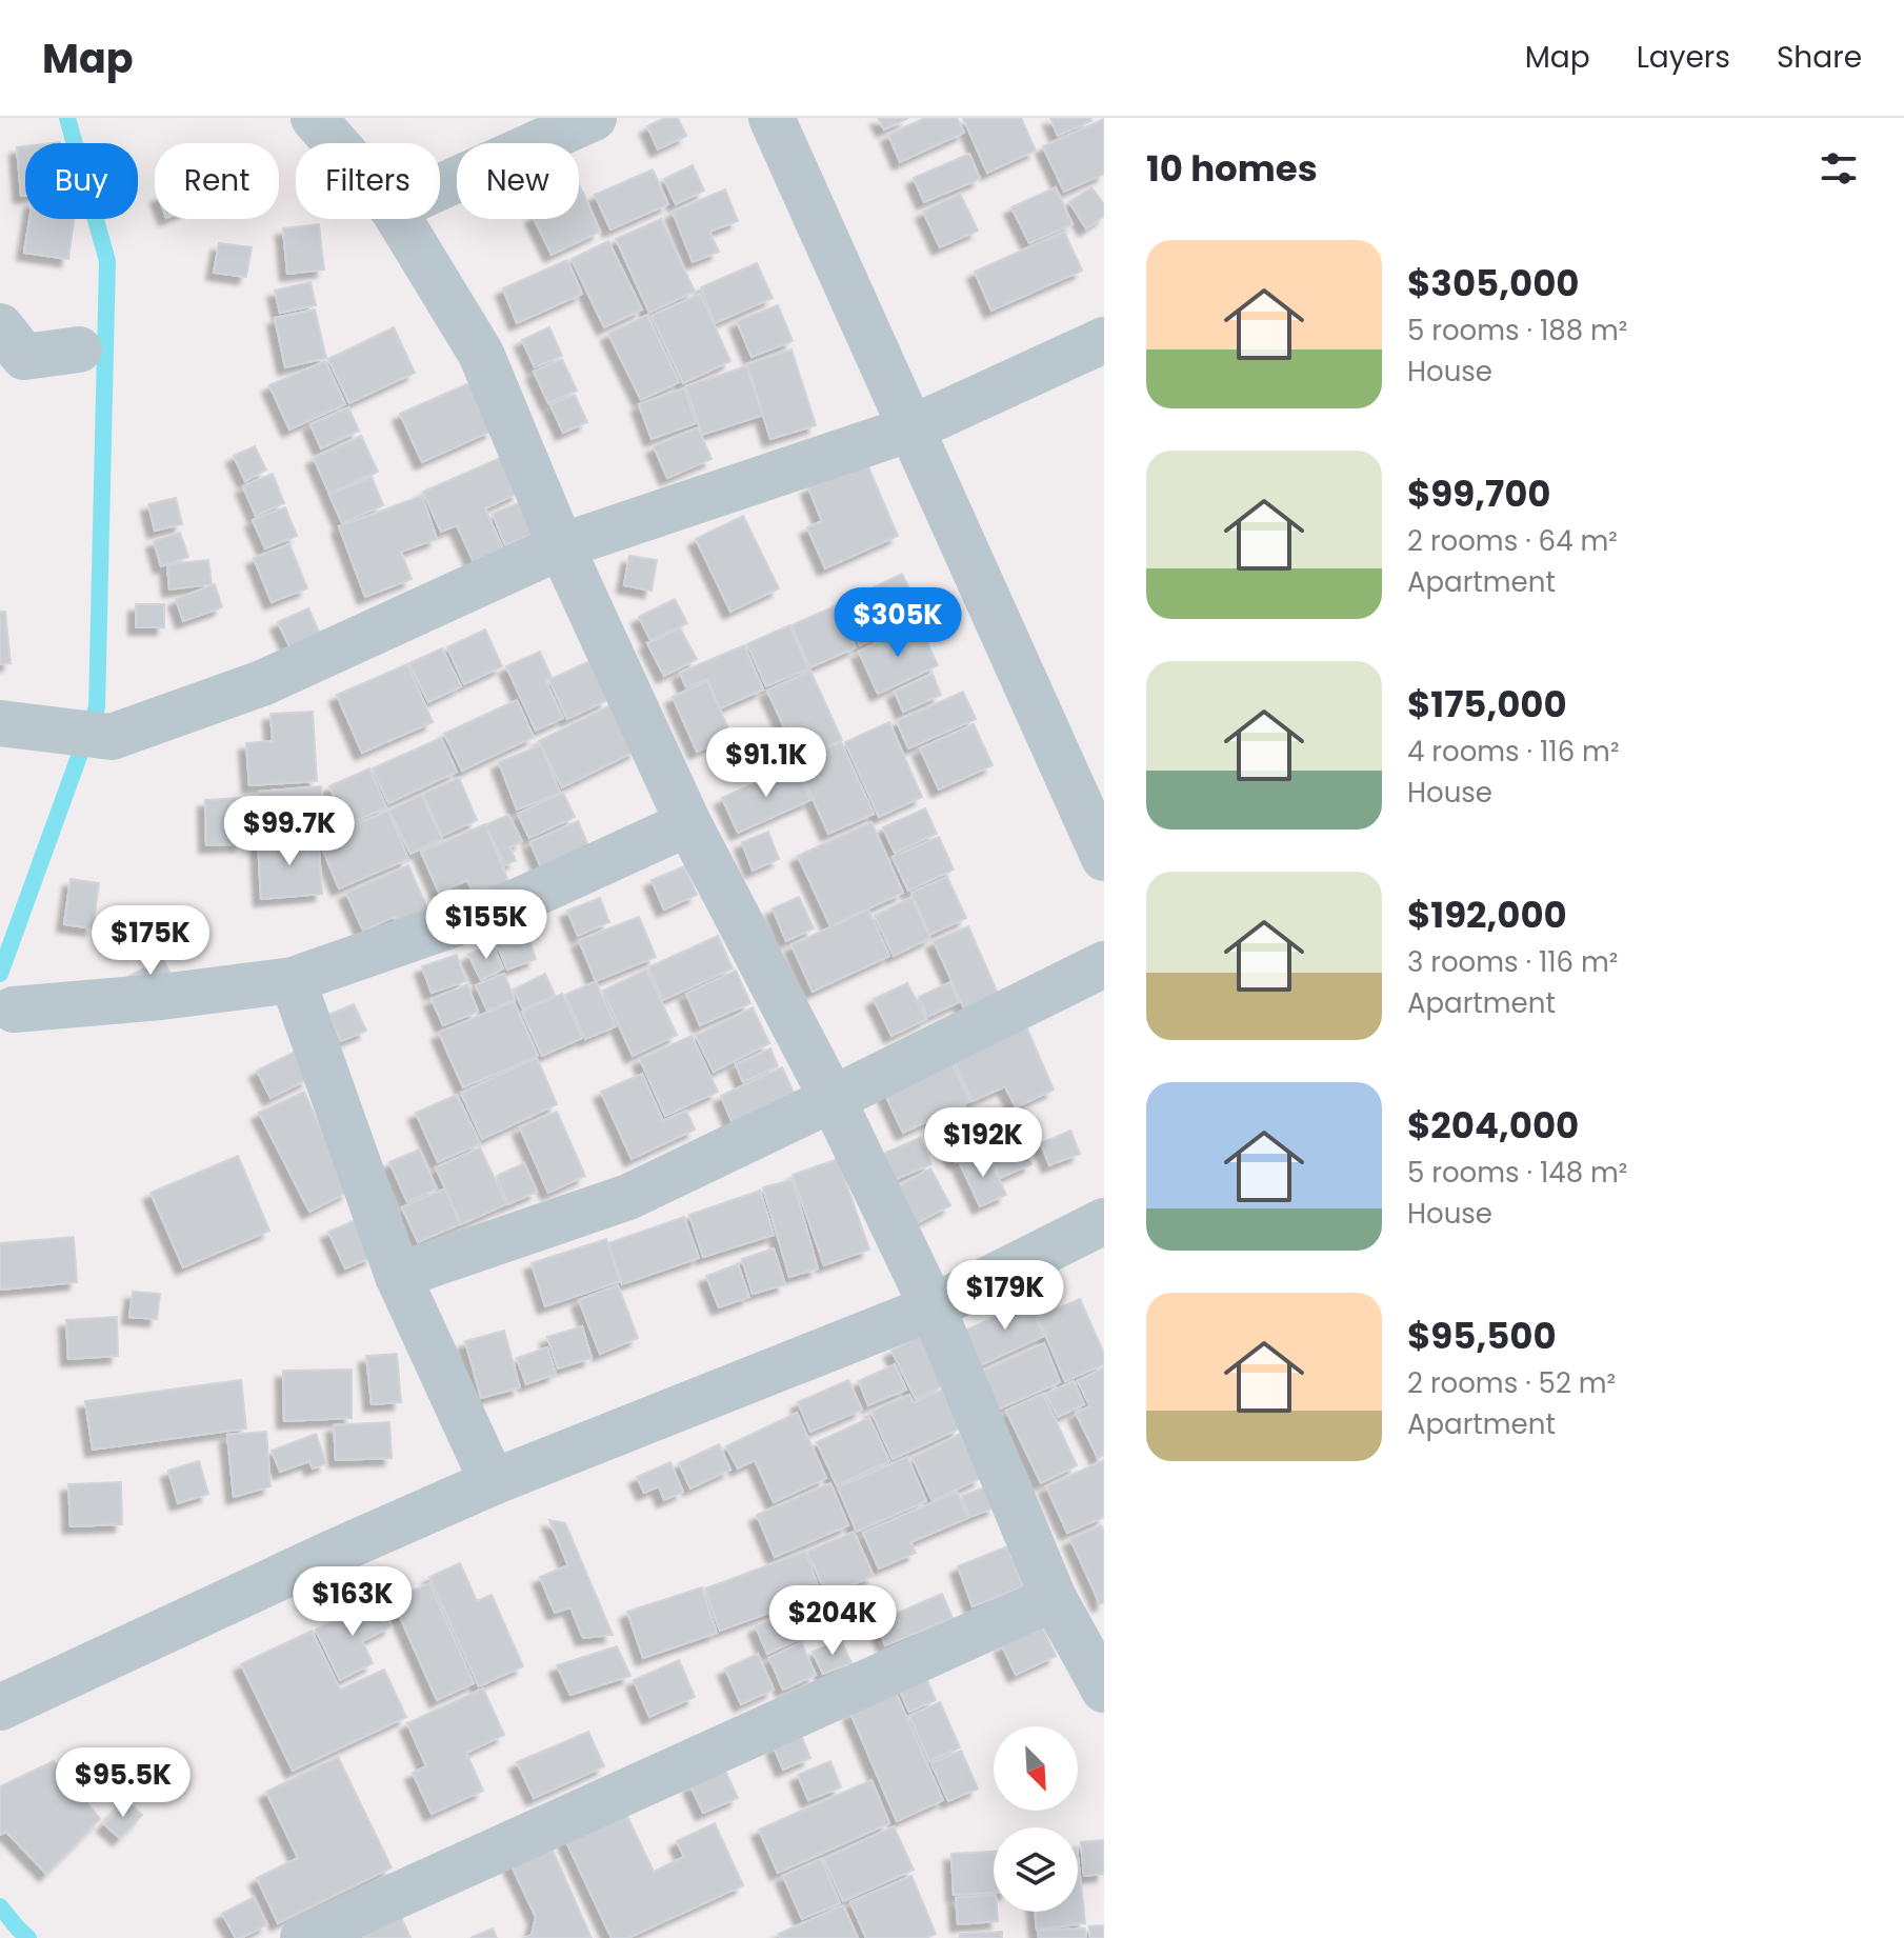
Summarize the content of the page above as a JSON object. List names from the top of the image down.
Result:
{
  "north": "bottom right",
  "page": {
    "header": "Map",
    "nav": ["Map", "Layers", "Share"],
    "heading": "10 homes",
    "chip": [
      "Buy",
      "Rent",
      "Filters",
      "New"
    ],
    "list": [
      {
        "name": "$305,000",
        "note": "5 rooms · 188 m² · House"
      },
      {
        "name": "$99,700",
        "note": "2 rooms · 64 m² · Apartment"
      },
      {
        "name": "$175,000",
        "note": "4 rooms · 116 m² · House"
      },
      {
        "name": "$192,000",
        "note": "3 rooms · 116 m² · Apartment"
      },
      {
        "name": "$204,000",
        "note": "5 rooms · 148 m² · House"
      },
      {
        "name": "$95,500",
        "note": "2 rooms · 52 m² · Apartment"
      }
    ],
    "price": [
      "$305K",
      "$91.1K",
      "$99.7K",
      "$155K",
      "$175K",
      "$192K",
      "$179K",
      "$163K",
      "$204K",
      "$95.5K"
    ]
  }
}
